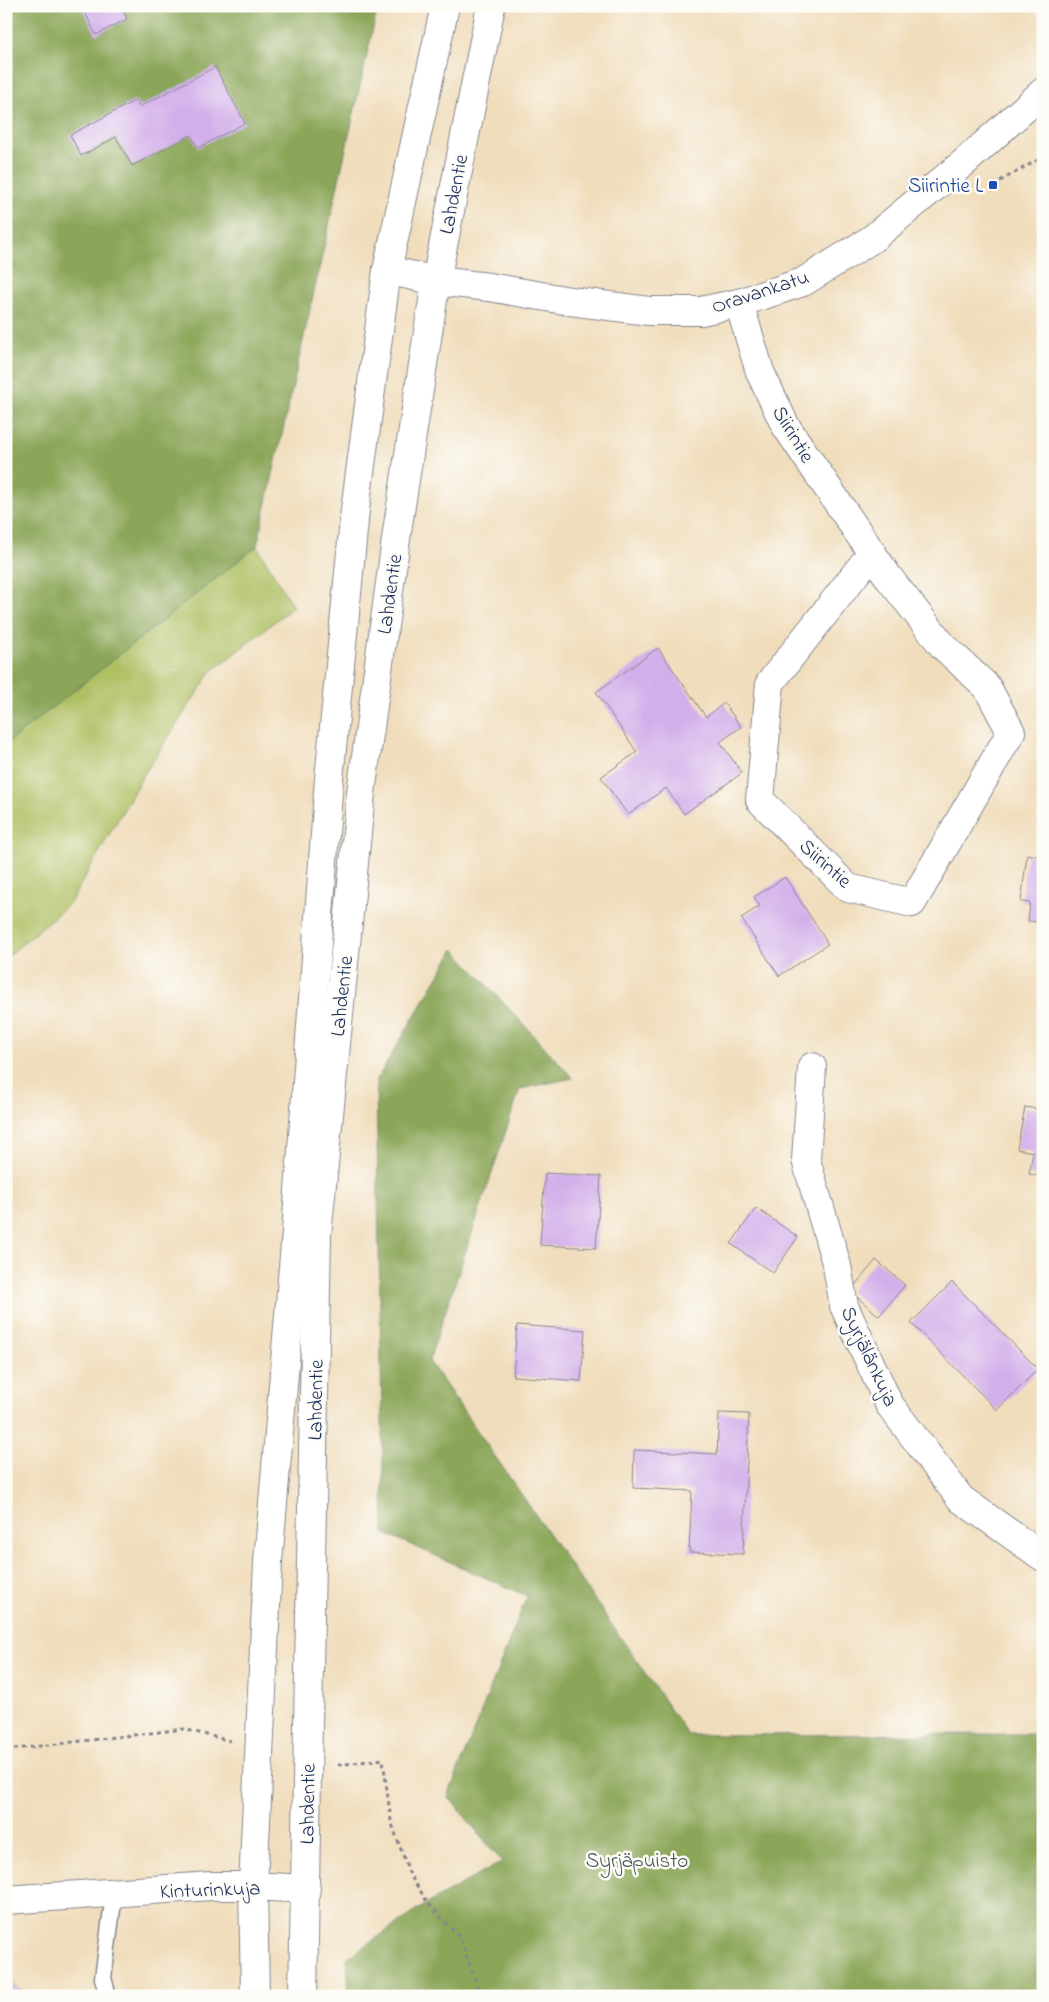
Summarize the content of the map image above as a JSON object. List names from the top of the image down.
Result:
{
  "streets": {
    "main road": [
      "Lahdentie",
      "Oravankatu",
      "Siirintie",
      "Syrjälänkuja",
      "Kinturinkuja"
    ]
  },
  "crossings": [
    ["Lahdentie", "Oravankatu"],
    ["Lahdentie", "Kinturinkuja"],
    ["Oravankatu", "Siirintie"]
  ],
  "parks": ["Syrjäpuisto"],
  "places": {
    "transit": ["Siirintie L"]
  }
}
